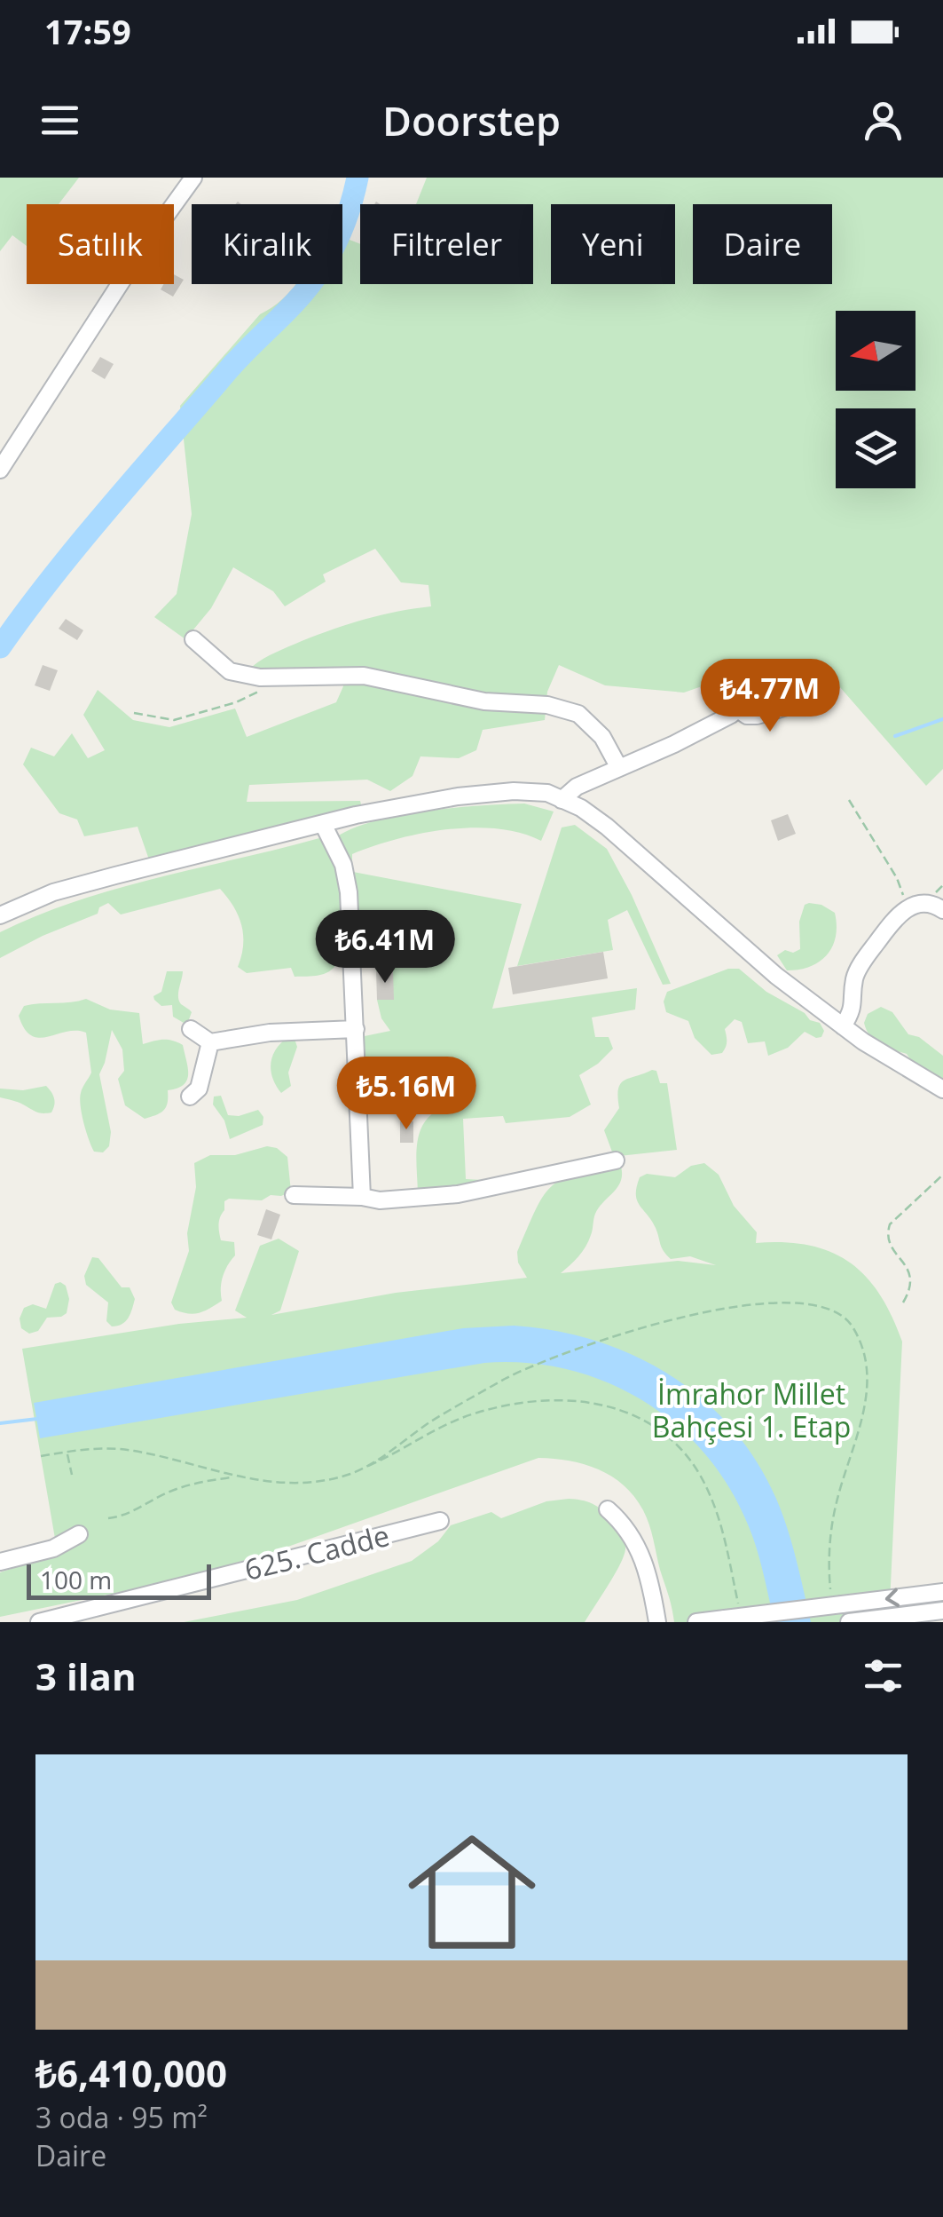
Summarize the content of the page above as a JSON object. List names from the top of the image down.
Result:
{
  "streets": {
    "street": ["625. Cadde"]
  },
  "parks": ["İmrahor Millet Bahçesi 1. Etap"],
  "scale_bar": "100 m",
  "north": "left",
  "page": {
    "status": "17:59",
    "header": "Doorstep",
    "chip": [
      "Satılık",
      "Kiralık",
      "Filtreler",
      "Yeni",
      "Daire"
    ],
    "price": ["₺4.77M", "₺6.41M", "₺5.16M"],
    "scale": "100 m",
    "heading": "3 ilan",
    "list": [
      {
        "name": "₺6,410,000",
        "note": "3 oda · 95 m² · Daire"
      }
    ]
  }
}
